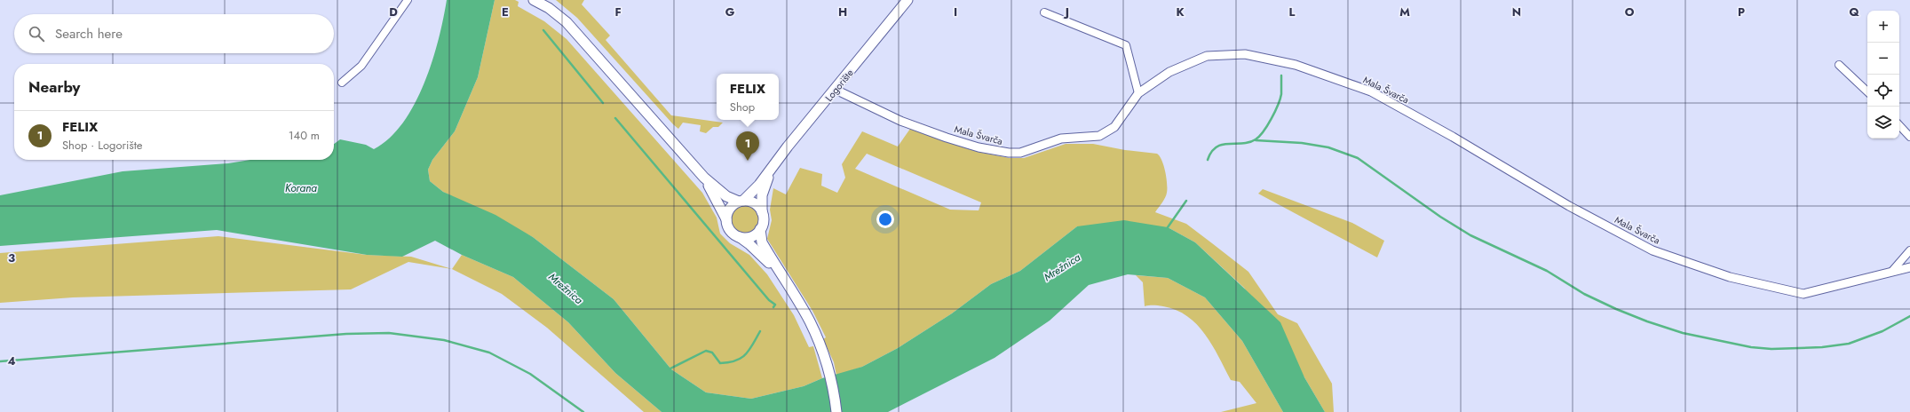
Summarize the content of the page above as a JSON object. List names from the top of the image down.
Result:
{
  "streets": {
    "main road": ["Logorište"],
    "street": ["Mala Švarča"]
  },
  "crossings": [
    ["Logorište", "Mala Švarča"]
  ],
  "water": ["Korana", "Mrežnica"],
  "page": {
    "map_buttons": ["+", "−"],
    "search": "Search here",
    "heading": "Nearby",
    "popup": ["FELIX", "Shop"],
    "list": [
      {
        "mark": "1",
        "name": "FELIX",
        "note": "Shop · Logorište",
        "value": "140 m"
      }
    ],
    "pins": "1"
  },
  "grid": {
    "columns": [
      "D",
      "E",
      "F",
      "G",
      "H",
      "I",
      "J",
      "K",
      "L",
      "M",
      "N",
      "O",
      "P",
      "Q"
    ],
    "rows": ["3", "4"]
  }
}
